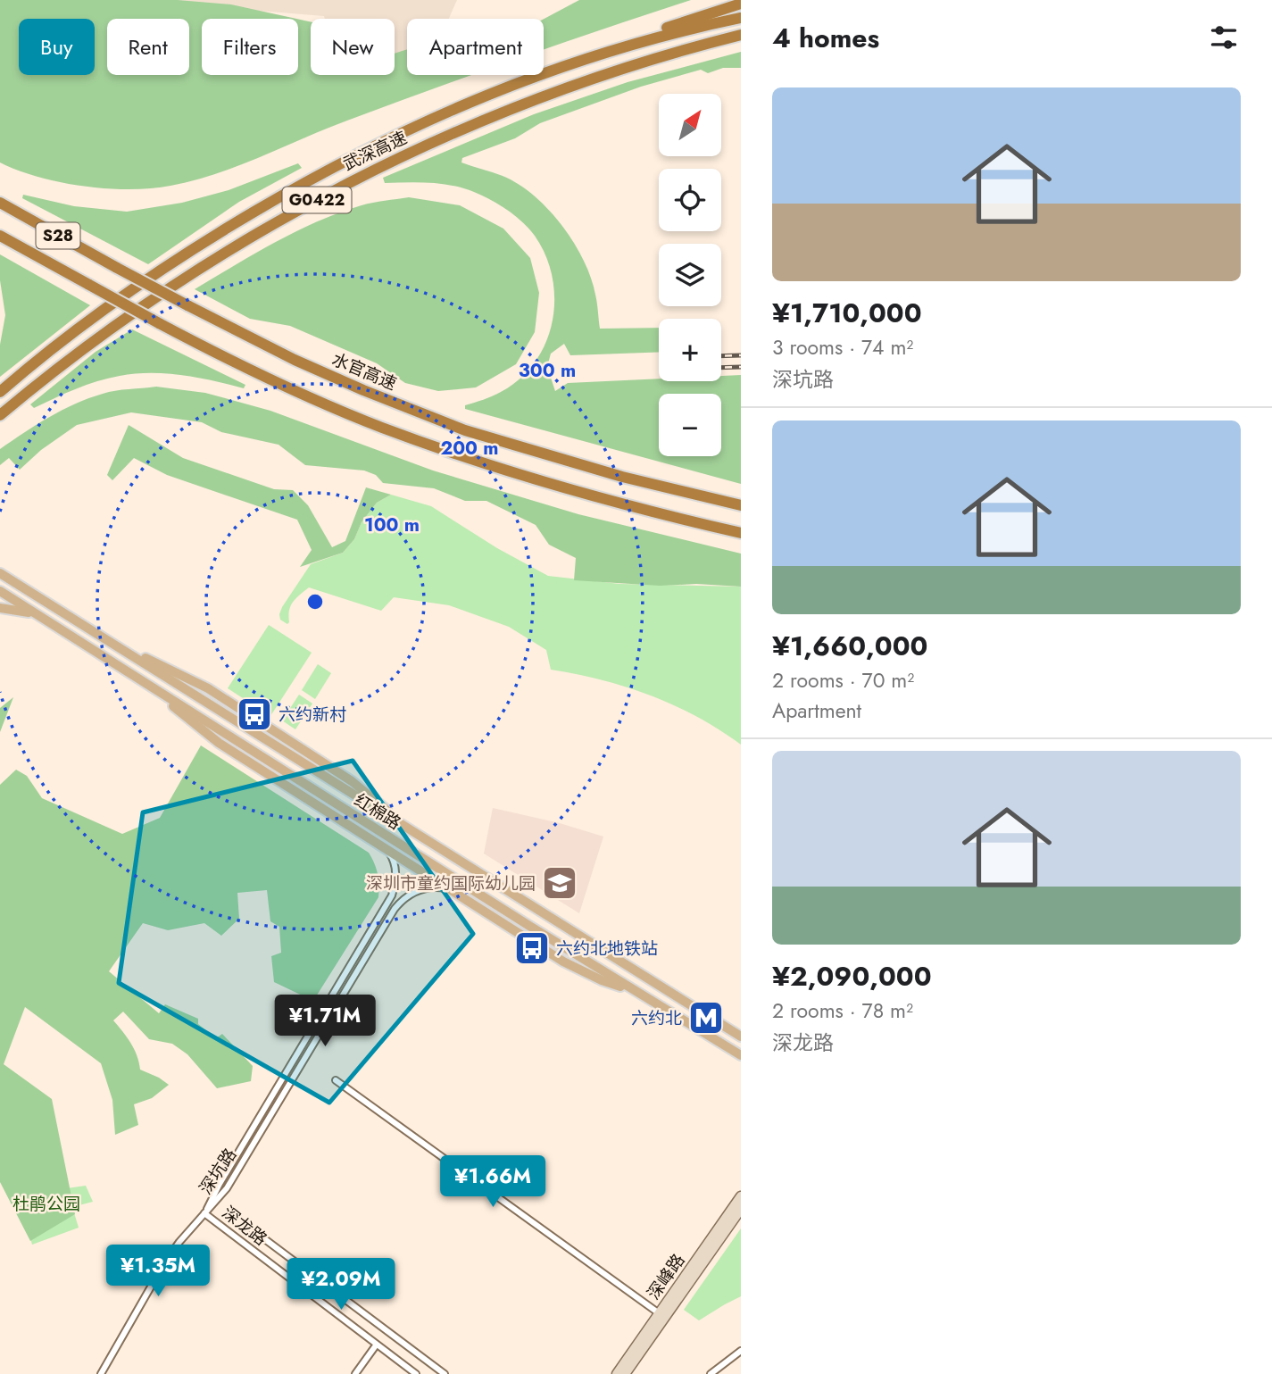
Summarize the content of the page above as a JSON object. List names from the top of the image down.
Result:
{
  "streets": {
    "highway": [
      "武深高速",
      "G0422",
      "S28",
      "水官高速"
    ],
    "main road": ["红棉路"],
    "street": ["深坑路", "深龙路", "深峰路"]
  },
  "crossings": [
    ["深坑路", "深龙路"]
  ],
  "parks": ["杜鹃公园"],
  "places": {
    "bus stop": ["六约新村", "六约北地铁站"],
    "school or university": ["深圳市童约国际幼儿园"],
    "metro station": ["六约北"]
  },
  "north": "top right",
  "page": {
    "heading": "4 homes",
    "chip": [
      "Buy",
      "Rent",
      "Filters",
      "New",
      "Apartment"
    ],
    "list": [
      {
        "name": "¥1,710,000",
        "note": "3 rooms · 74 m² · 深坑路"
      },
      {
        "name": "¥1,660,000",
        "note": "2 rooms · 70 m² · Apartment"
      },
      {
        "name": "¥2,090,000",
        "note": "2 rooms · 78 m² · 深龙路"
      }
    ],
    "map_buttons": ["+", "−"],
    "price": [
      "¥1.71M",
      "¥1.66M",
      "¥1.35M",
      "¥2.09M"
    ]
  },
  "rings": ["300 m", "200 m", "100 m"]
}
